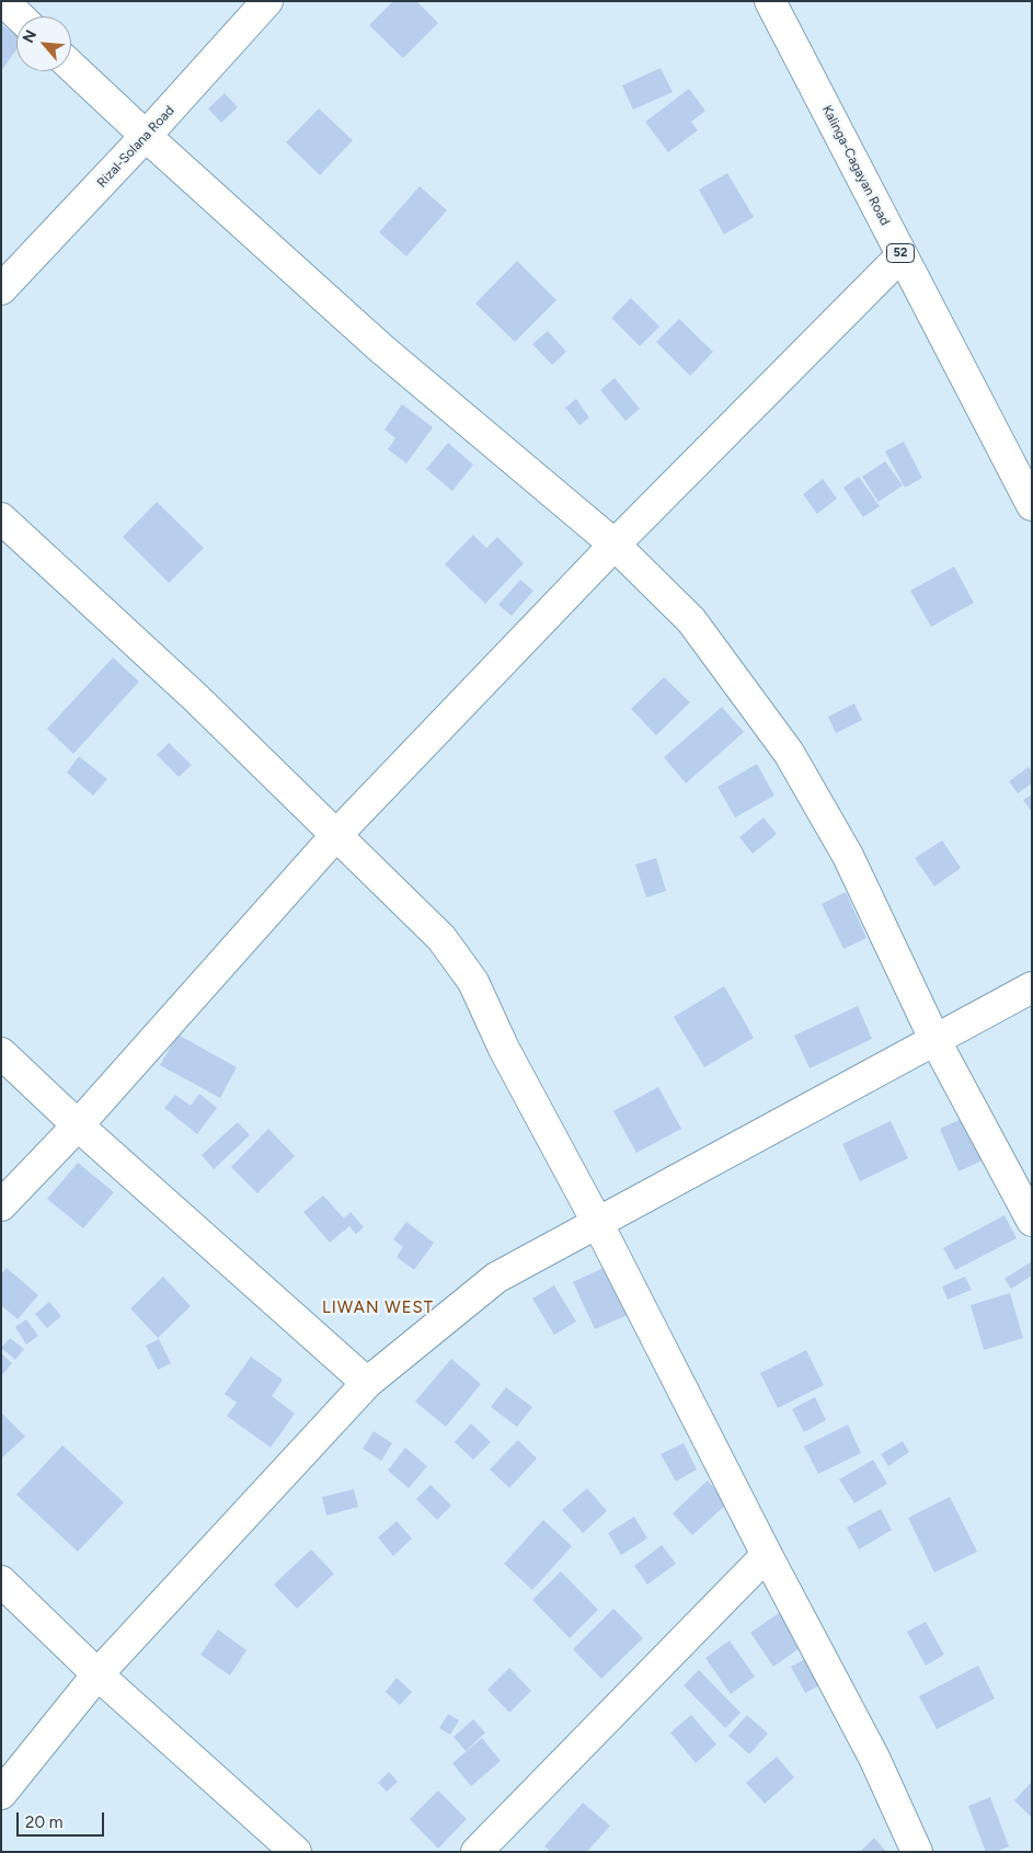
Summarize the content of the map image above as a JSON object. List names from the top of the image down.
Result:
{
  "streets": {
    "main road": ["Rizal-Solana Road", "Kalinga-Cagayan Road", "52"]
  },
  "districts": ["LIWAN WEST"],
  "scale_bar": "20 m",
  "north": "top left"
}
